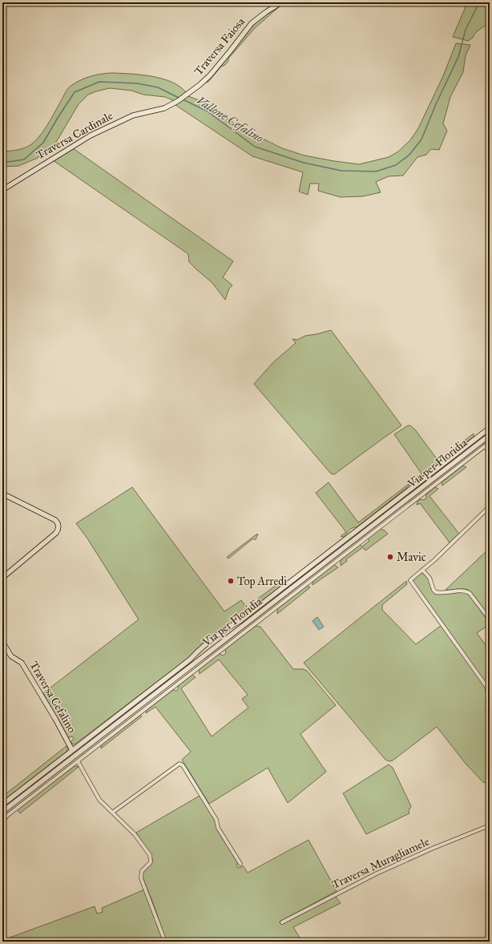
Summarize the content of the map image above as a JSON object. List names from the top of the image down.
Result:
{
  "streets": {
    "street": [
      "Traversa Faiosa",
      "Traversa Cardinale",
      "Via per Floridia",
      "Traversa Cefalino",
      "Traversa Muragliamele"
    ]
  },
  "crossings": [
    ["Traversa Faiosa", "Traversa Cardinale"]
  ],
  "water": ["Vallone Cefalino"],
  "places": ["Mavic", "Top Arredi"]
}
